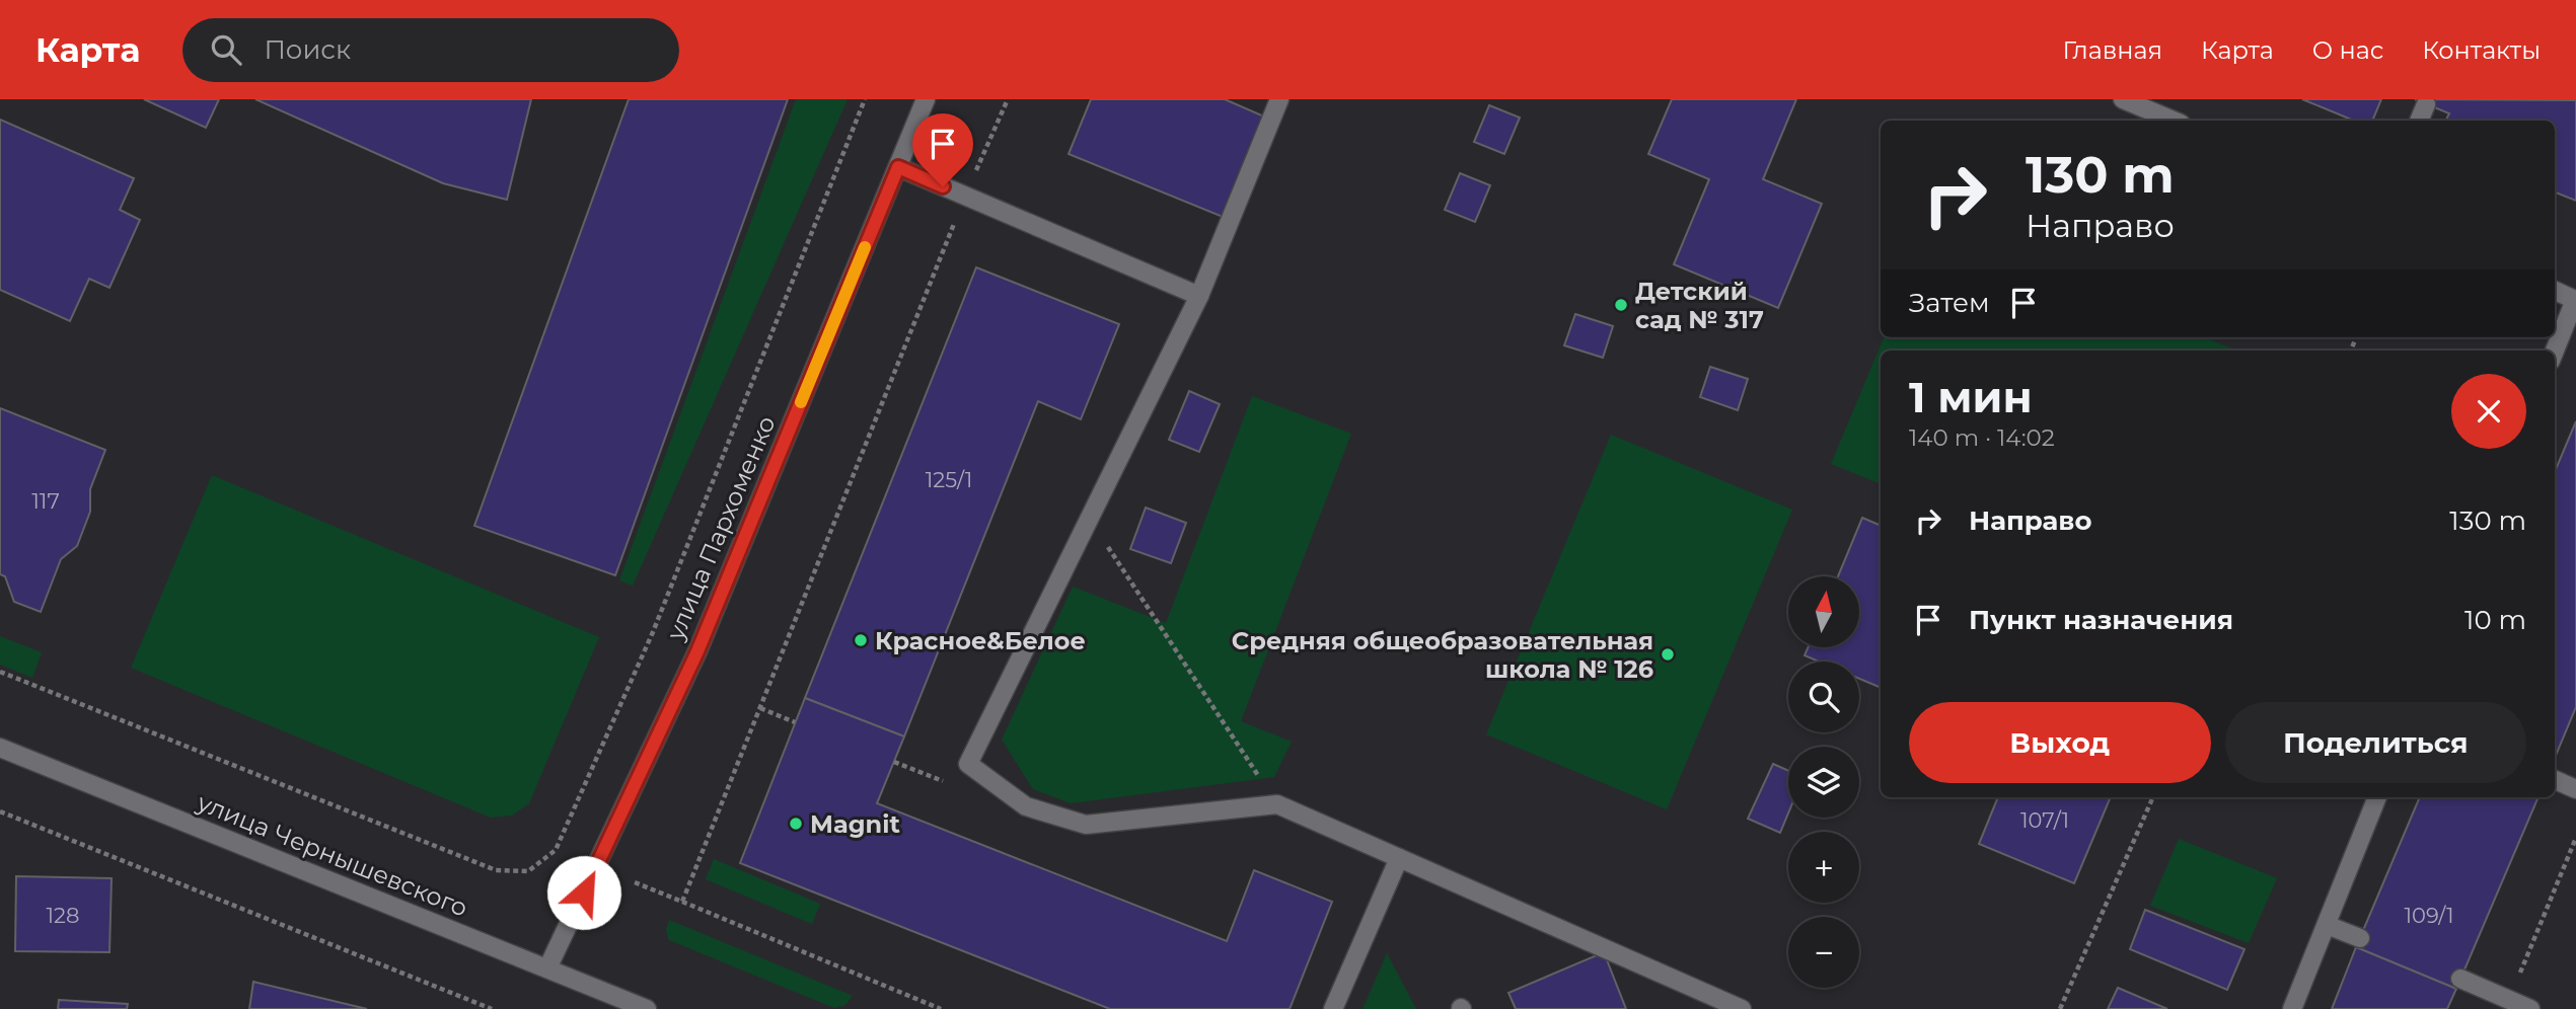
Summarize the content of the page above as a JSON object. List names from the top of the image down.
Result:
{
  "streets": {
    "street": ["улица Пархоменко", "улица Чернышевского"]
  },
  "crossings": [
    ["улица Пархоменко", "улица Чернышевского"]
  ],
  "places": [
    "Детский сад № 317",
    "Красное&Белое",
    "Средняя общеобразовательная школа № 126",
    "Magnit"
  ],
  "house_numbers": [
    "125/1",
    "117",
    "107/1",
    "128",
    "109/1"
  ],
  "north": "top",
  "page": {
    "header": "Карта",
    "search": "Поиск",
    "nav": [
      "Главная",
      "Карта",
      "О нас",
      "Контакты"
    ],
    "turn": ["130 m", "Направо"],
    "then": "Затем",
    "heading": ["1 мин", "140 m · 14:02"],
    "list": [
      {
        "name": "Направо",
        "value": "130 m"
      },
      {
        "name": "Пункт назначения",
        "value": "10 m"
      }
    ],
    "map_buttons": ["+", "−"],
    "buttons": ["Выход", "Поделиться"]
  }
}
